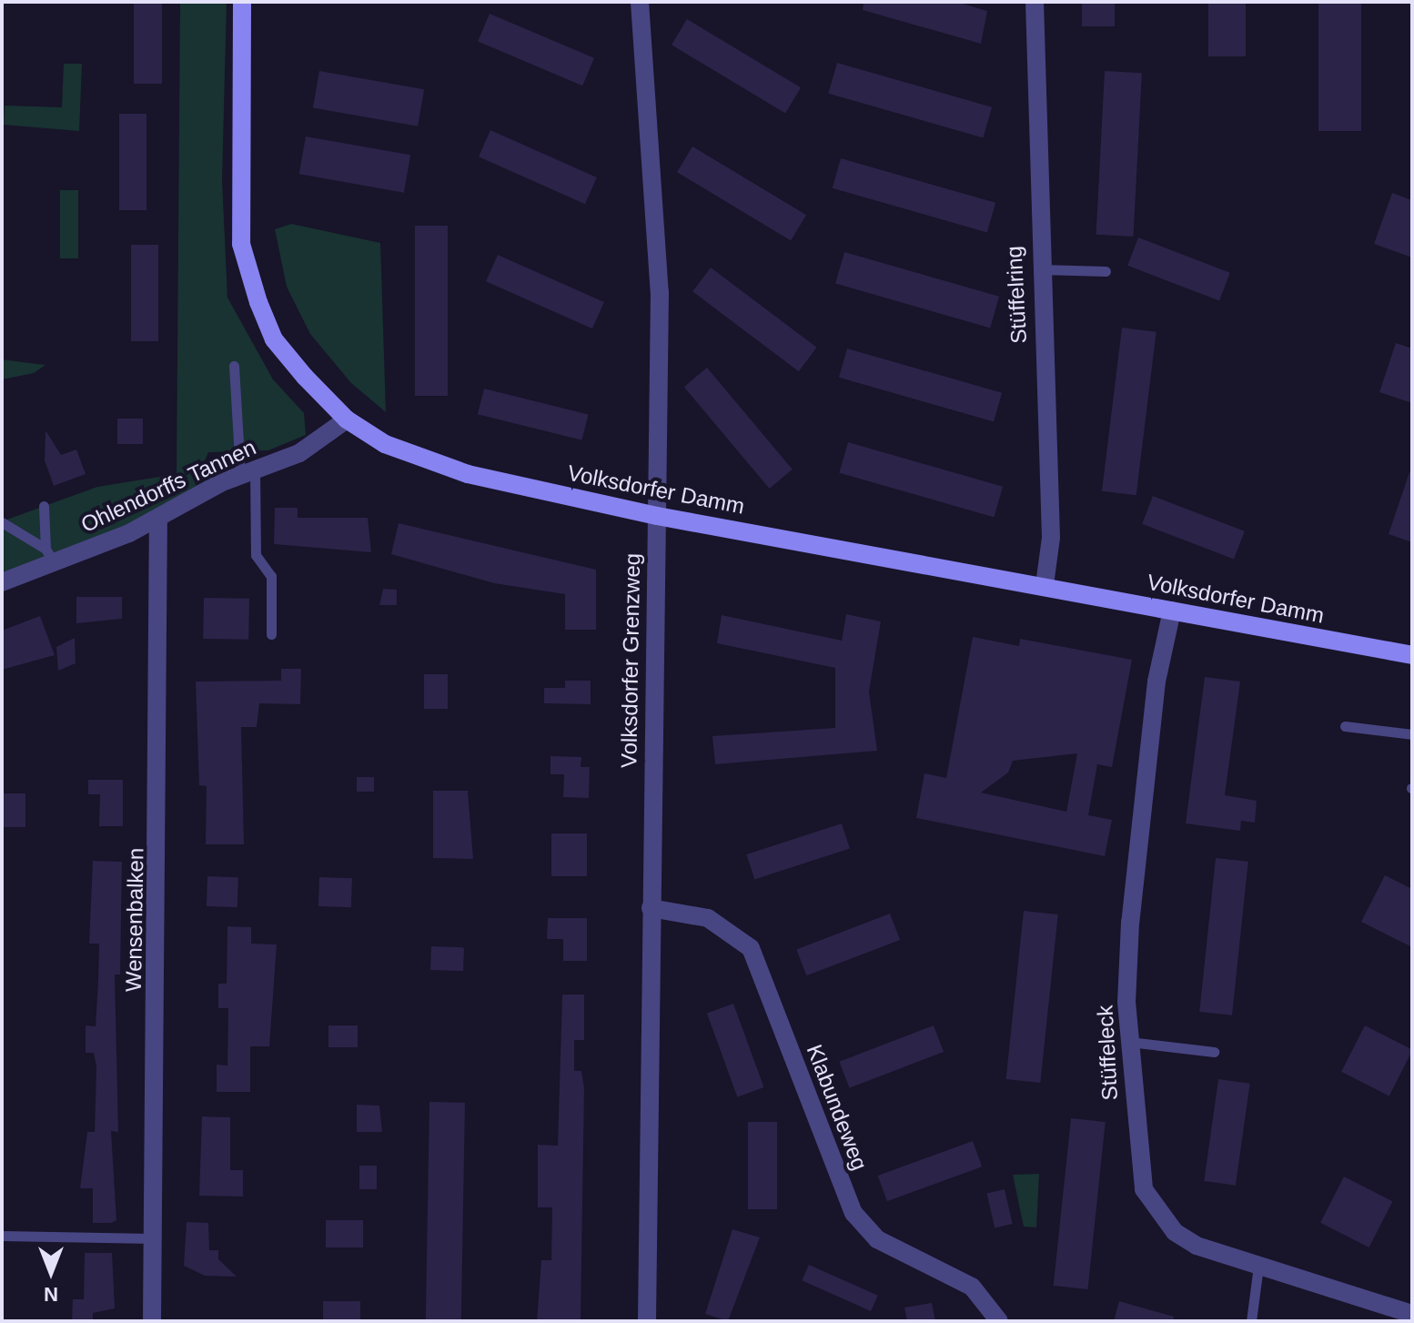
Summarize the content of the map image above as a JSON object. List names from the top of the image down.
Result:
{
  "streets": {
    "main road": ["Volksdorfer Damm"],
    "street": [
      "Stüffelring",
      "Ohlendorffs Tannen",
      "Volksdorfer Grenzweg",
      "Wensenbalken",
      "Stüffeleck",
      "Klabundeweg"
    ]
  },
  "crossings": [
    ["Stüffelring", "Volksdorfer Damm"],
    ["Ohlendorffs Tannen", "Volksdorfer Damm"],
    ["Ohlendorffs Tannen", "Wensenbalken"],
    ["Volksdorfer Damm", "Volksdorfer Grenzweg"],
    ["Volksdorfer Damm", "Stüffeleck"],
    ["Volksdorfer Grenzweg", "Klabundeweg"]
  ],
  "north": "bottom"
}
